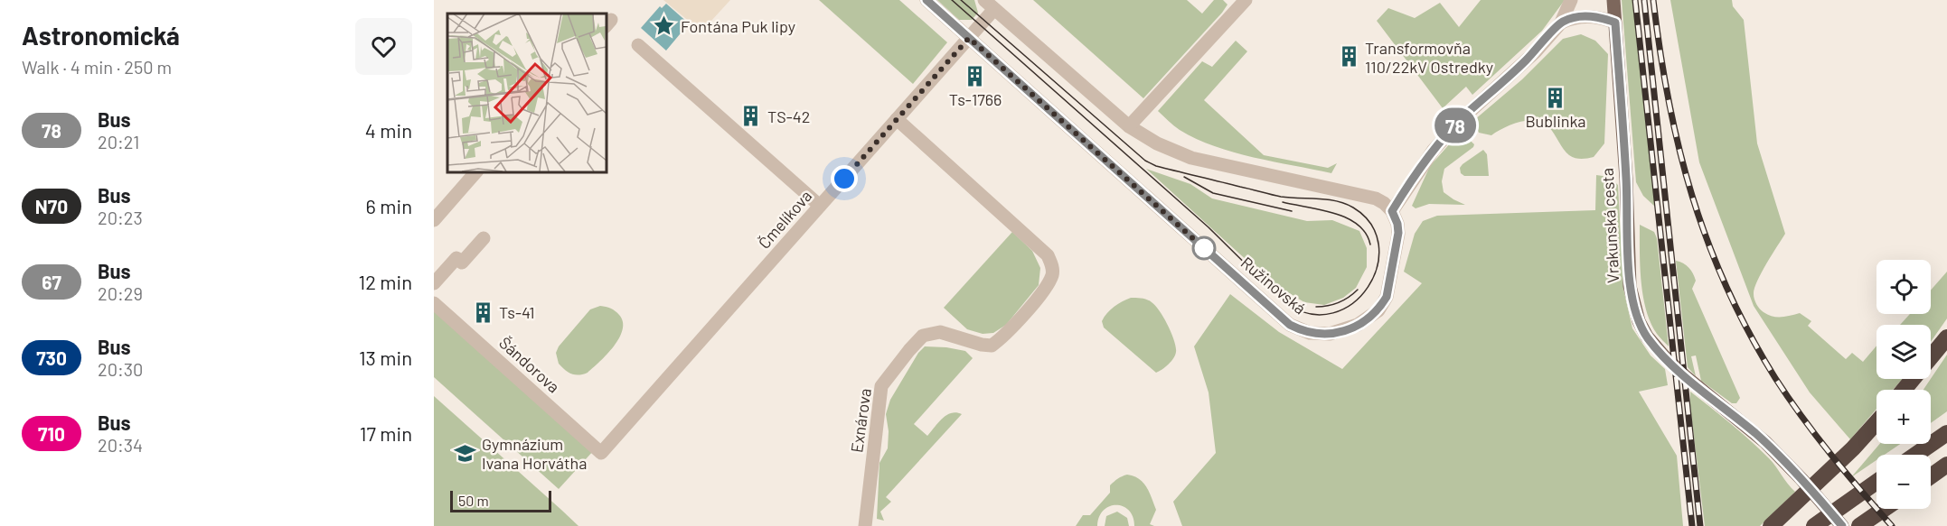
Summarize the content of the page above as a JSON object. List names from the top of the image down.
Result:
{
  "streets": {
    "main road": ["Vrakunská cesta"],
    "street": [
      "Čmelíkova",
      "Ružinovská",
      "Šándorova",
      "Exnárova"
    ]
  },
  "crossings": [
    ["Čmelíkova", "Ružinovská"],
    ["Čmelíkova", "Šándorova"],
    ["Čmelíkova", "Exnárova"]
  ],
  "places": {
    "place": ["Fontána Puk lipy"],
    "building": [
      "Transformovňa 110/22kV Ostredky",
      "Ts-1766",
      "Bublinka",
      "TS-42",
      "Ts-41"
    ],
    "school or university": ["Gymnázium Ivana Horvátha"]
  },
  "lines": ["bus line 78"],
  "scale_bar": "50 m",
  "page": {
    "heading": ["Astronomická", "Walk · 4 min · 250 m"],
    "on_map": "78",
    "list": [
      {
        "mark": "78",
        "name": "Bus",
        "note": "20:21",
        "value": "4 min"
      },
      {
        "mark": "N70",
        "name": "Bus",
        "note": "20:23",
        "value": "6 min"
      },
      {
        "mark": "67",
        "name": "Bus",
        "note": "20:29",
        "value": "12 min"
      },
      {
        "mark": "730",
        "name": "Bus",
        "note": "20:30",
        "value": "13 min"
      },
      {
        "mark": "710",
        "name": "Bus",
        "note": "20:34",
        "value": "17 min"
      }
    ],
    "map_buttons": ["+", "−"],
    "scale": "50 m"
  }
}
